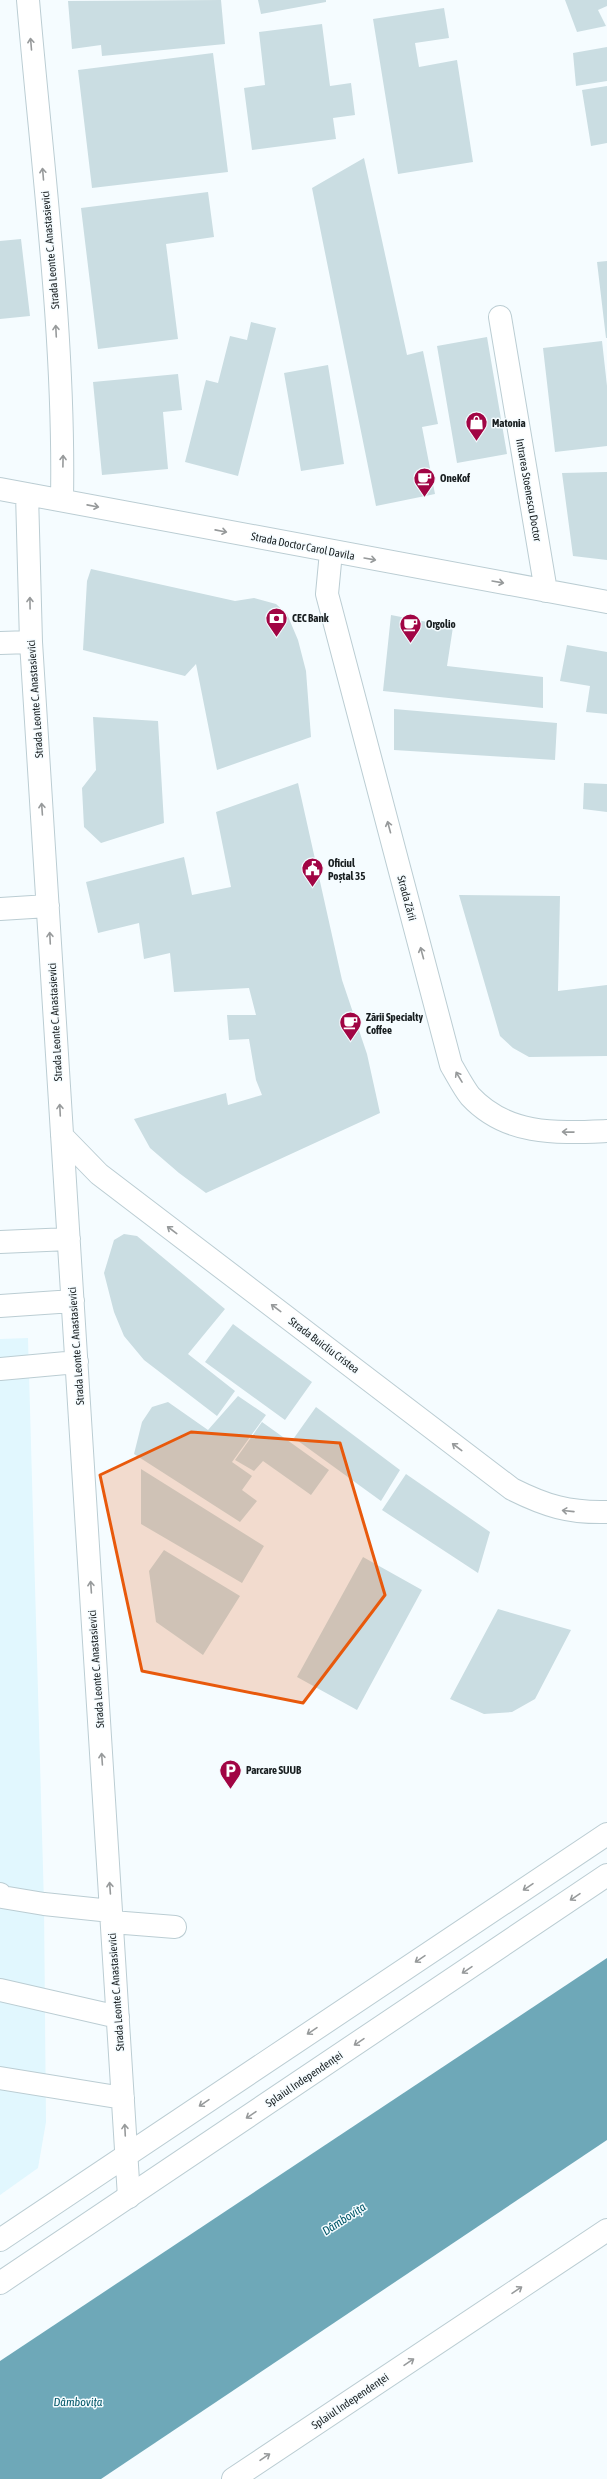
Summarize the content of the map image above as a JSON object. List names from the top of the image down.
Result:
{
  "streets": {
    "street": [
      "Strada Leonte C. Anastasievici",
      "Intrarea Stoenescu Doctor",
      "Strada Doctor Carol Davila",
      "Strada Zării",
      "Strada Buicliu Cristea",
      "Splaiul Independenței"
    ]
  },
  "crossings": [
    ["Strada Leonte C. Anastasievici", "Strada Doctor Carol Davila"],
    ["Strada Leonte C. Anastasievici", "Strada Buicliu Cristea"],
    ["Strada Leonte C. Anastasievici", "Splaiul Independenței"],
    ["Intrarea Stoenescu Doctor", "Strada Doctor Carol Davila"],
    ["Strada Doctor Carol Davila", "Strada Zării"]
  ],
  "one_way": [
    "Strada Leonte C. Anastasievici",
    "Strada Doctor Carol Davila",
    "Strada Zării",
    "Strada Buicliu Cristea"
  ],
  "water": ["Dâmbovița"],
  "places": {
    "shop": ["Matonia"],
    "cafe": ["OneKof", "Orgolio", "Zării Specialty Coffee"],
    "bank": ["CEC Bank"],
    "public building": ["Oficiul Poștal 35"],
    "parking": ["Parcare SUUB"]
  }
}
